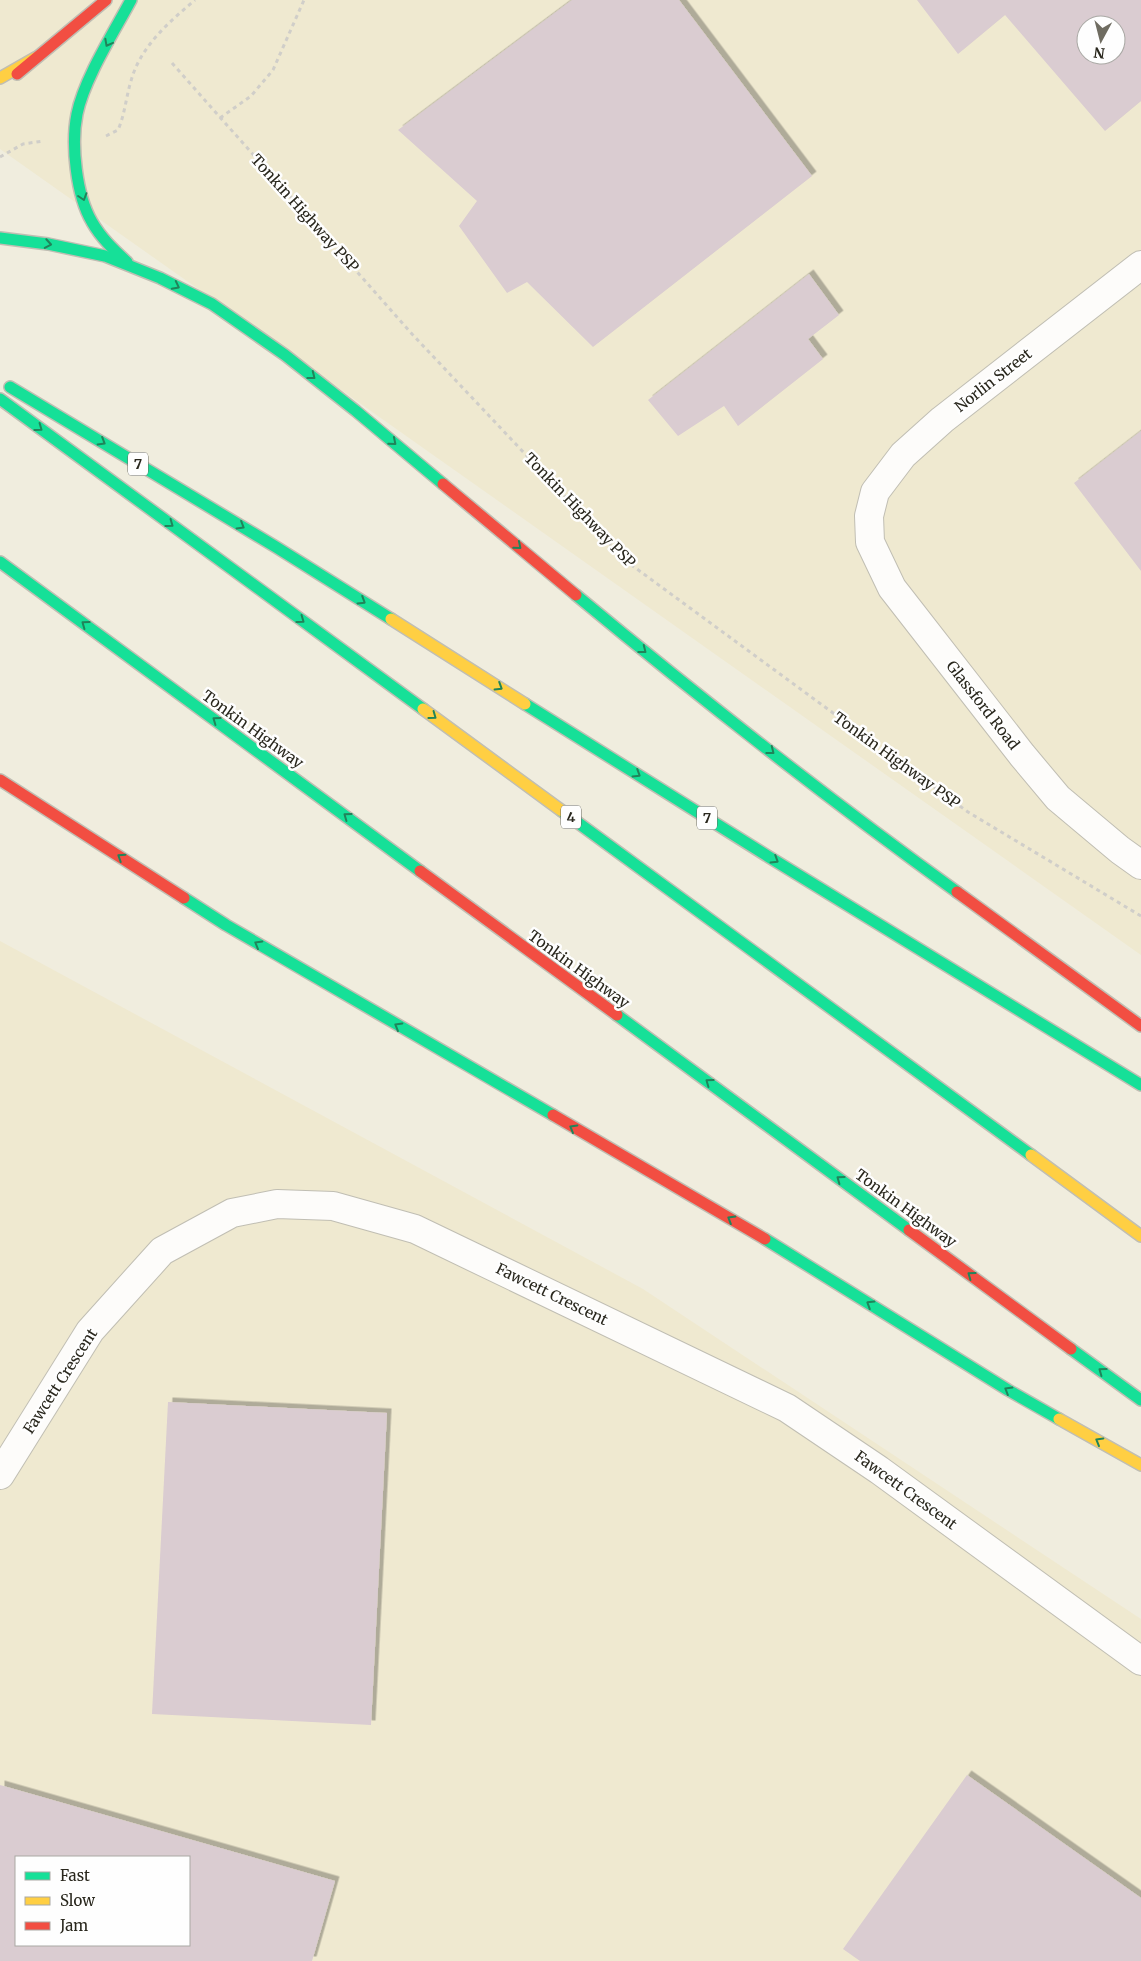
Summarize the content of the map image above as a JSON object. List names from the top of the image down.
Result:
{
  "streets": {
    "main road": ["7", "Tonkin Highway", "4"],
    "street": ["Norlin Street", "Glassford Road", "Fawcett Crescent"],
    "path": ["Tonkin Highway PSP"]
  },
  "crossings": [
    ["Norlin Street", "Glassford Road"]
  ],
  "legend": ["Fast", "Slow", "Jam"],
  "north": "bottom"
}
